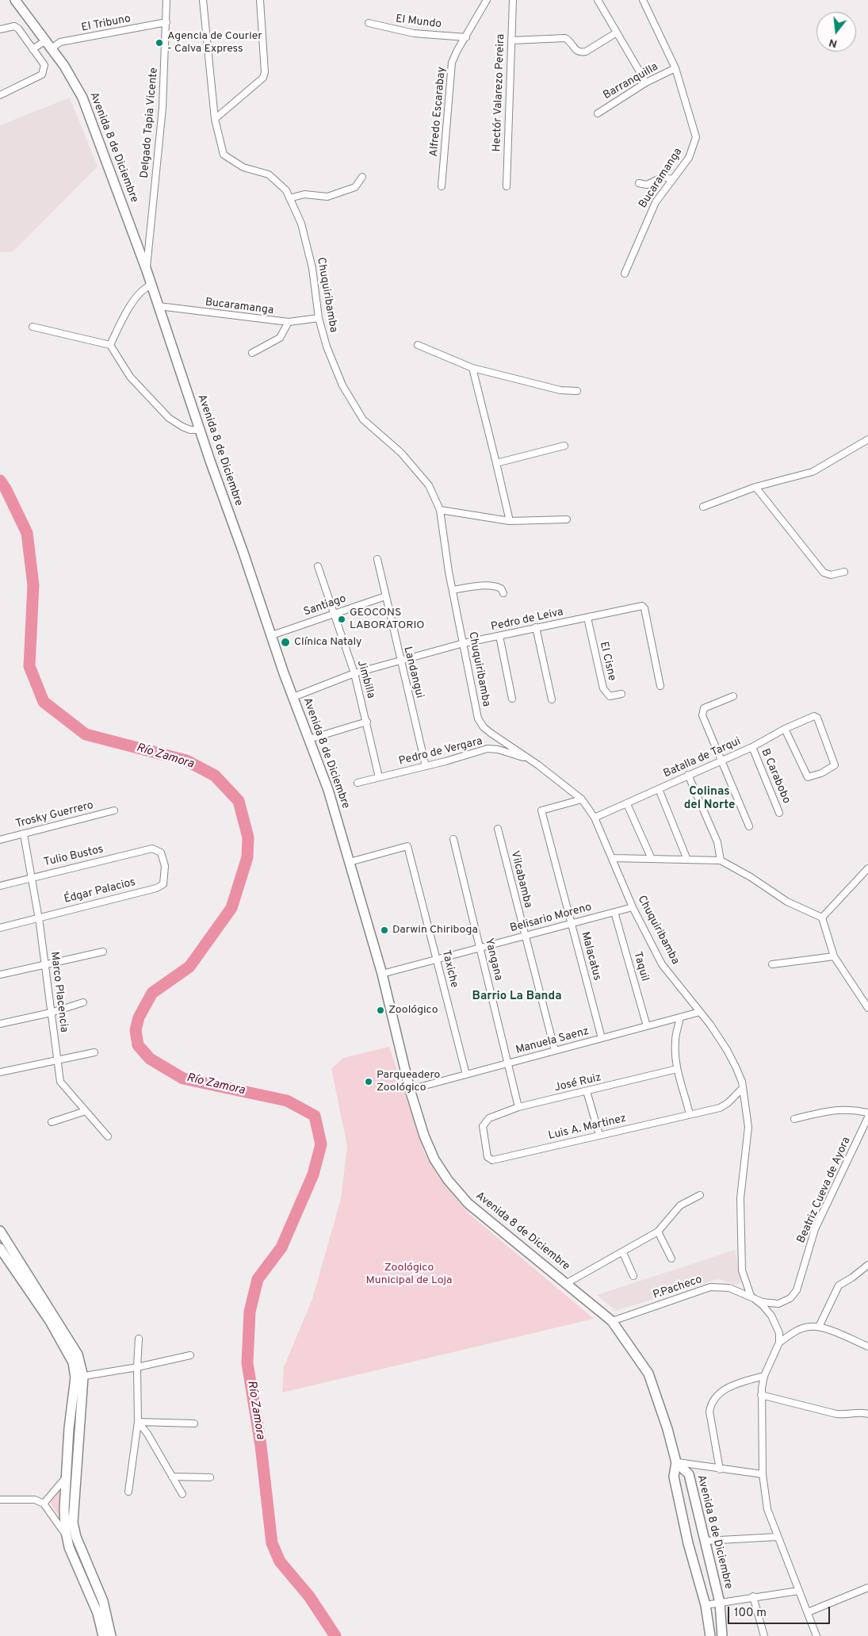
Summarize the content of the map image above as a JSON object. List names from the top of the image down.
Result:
{
  "streets": {
    "main road": ["Avenida 8 de Diciembre"],
    "street": [
      "El Mundo",
      "El Tribuno",
      "Barranquilla",
      "Hectór Valarezo Pereira",
      "Alfredo Escarabay",
      "Delgado Tapia Vicente",
      "Bucaramanga",
      "Chuquiribamba",
      "Santiago",
      "Pedro de Leiva",
      "El Cisne",
      "Landangui",
      "Jimbilla",
      "Pedro de Vergara",
      "Batalla de Tarqui",
      "B Carabobo",
      "Trosky Guerrero",
      "Tulio Bustos",
      "Vilcabamba",
      "Édgar Palacios",
      "Belisario Moreno",
      "Malacatus",
      "Yangana",
      "Taquil",
      "Taxiche",
      "Marco Placencia",
      "Manuela Saenz",
      "José Ruiz",
      "Luis A. Martinez",
      "Beatriz Cueva de Ayora",
      "P.Pacheco"
    ]
  },
  "crossings": [
    ["El Mundo", "Alfredo Escarabay"],
    ["El Tribuno", "Delgado Tapia Vicente"],
    ["El Tribuno", "Avenida 8 de Diciembre"],
    ["Barranquilla", "Bucaramanga"],
    ["Delgado Tapia Vicente", "Avenida 8 de Diciembre"],
    ["Avenida 8 de Diciembre", "Bucaramanga"],
    ["Avenida 8 de Diciembre", "Santiago"],
    ["Avenida 8 de Diciembre", "Pedro de Leiva"],
    ["Avenida 8 de Diciembre", "Belisario Moreno"],
    ["Avenida 8 de Diciembre", "Taxiche"],
    ["Avenida 8 de Diciembre", "Manuela Saenz"],
    ["Avenida 8 de Diciembre", "P.Pacheco"],
    ["Bucaramanga", "Chuquiribamba"],
    ["Chuquiribamba", "Pedro de Leiva"],
    ["Chuquiribamba", "Pedro de Vergara"],
    ["Chuquiribamba", "Batalla de Tarqui"],
    ["Chuquiribamba", "Belisario Moreno"],
    ["Chuquiribamba", "Malacatus"],
    ["Chuquiribamba", "Manuela Saenz"],
    ["Chuquiribamba", "Luis A. Martinez"],
    ["Chuquiribamba", "Beatriz Cueva de Ayora"],
    ["Chuquiribamba", "P.Pacheco"],
    ["Santiago", "Landangui"],
    ["Santiago", "Jimbilla"],
    ["Pedro de Leiva", "El Cisne"],
    ["Pedro de Leiva", "Landangui"],
    ["Pedro de Leiva", "Jimbilla"],
    ["Landangui", "Pedro de Vergara"],
    ["Jimbilla", "Pedro de Vergara"],
    ["Batalla de Tarqui", "B Carabobo"],
    ["Trosky Guerrero", "Marco Placencia"],
    ["Tulio Bustos", "Édgar Palacios"],
    ["Tulio Bustos", "Marco Placencia"],
    ["Vilcabamba", "Belisario Moreno"],
    ["Vilcabamba", "Manuela Saenz"],
    ["Édgar Palacios", "Marco Placencia"],
    ["Belisario Moreno", "Malacatus"],
    ["Belisario Moreno", "Yangana"],
    ["Belisario Moreno", "Taquil"],
    ["Belisario Moreno", "Taxiche"],
    ["Malacatus", "Manuela Saenz"],
    ["Yangana", "Manuela Saenz"],
    ["Yangana", "José Ruiz"],
    ["Taquil", "Manuela Saenz"],
    ["Taxiche", "Manuela Saenz"],
    ["José Ruiz", "Luis A. Martinez"],
    ["Beatriz Cueva de Ayora", "P.Pacheco"]
  ],
  "districts": ["Colinas del Norte", "Barrio La Banda"],
  "water": ["Río Zamora"],
  "parks": ["Zoológico Municipal de Loja"],
  "places": [
    "Agencia de Courier - Calva Express",
    "GEOCONS LABORATORIO",
    "Clínica Nataly",
    "Darwin Chiriboga",
    "Zoológico",
    "Parqueadero Zoológico"
  ],
  "scale_bar": "100 m",
  "north": "bottom"
}
